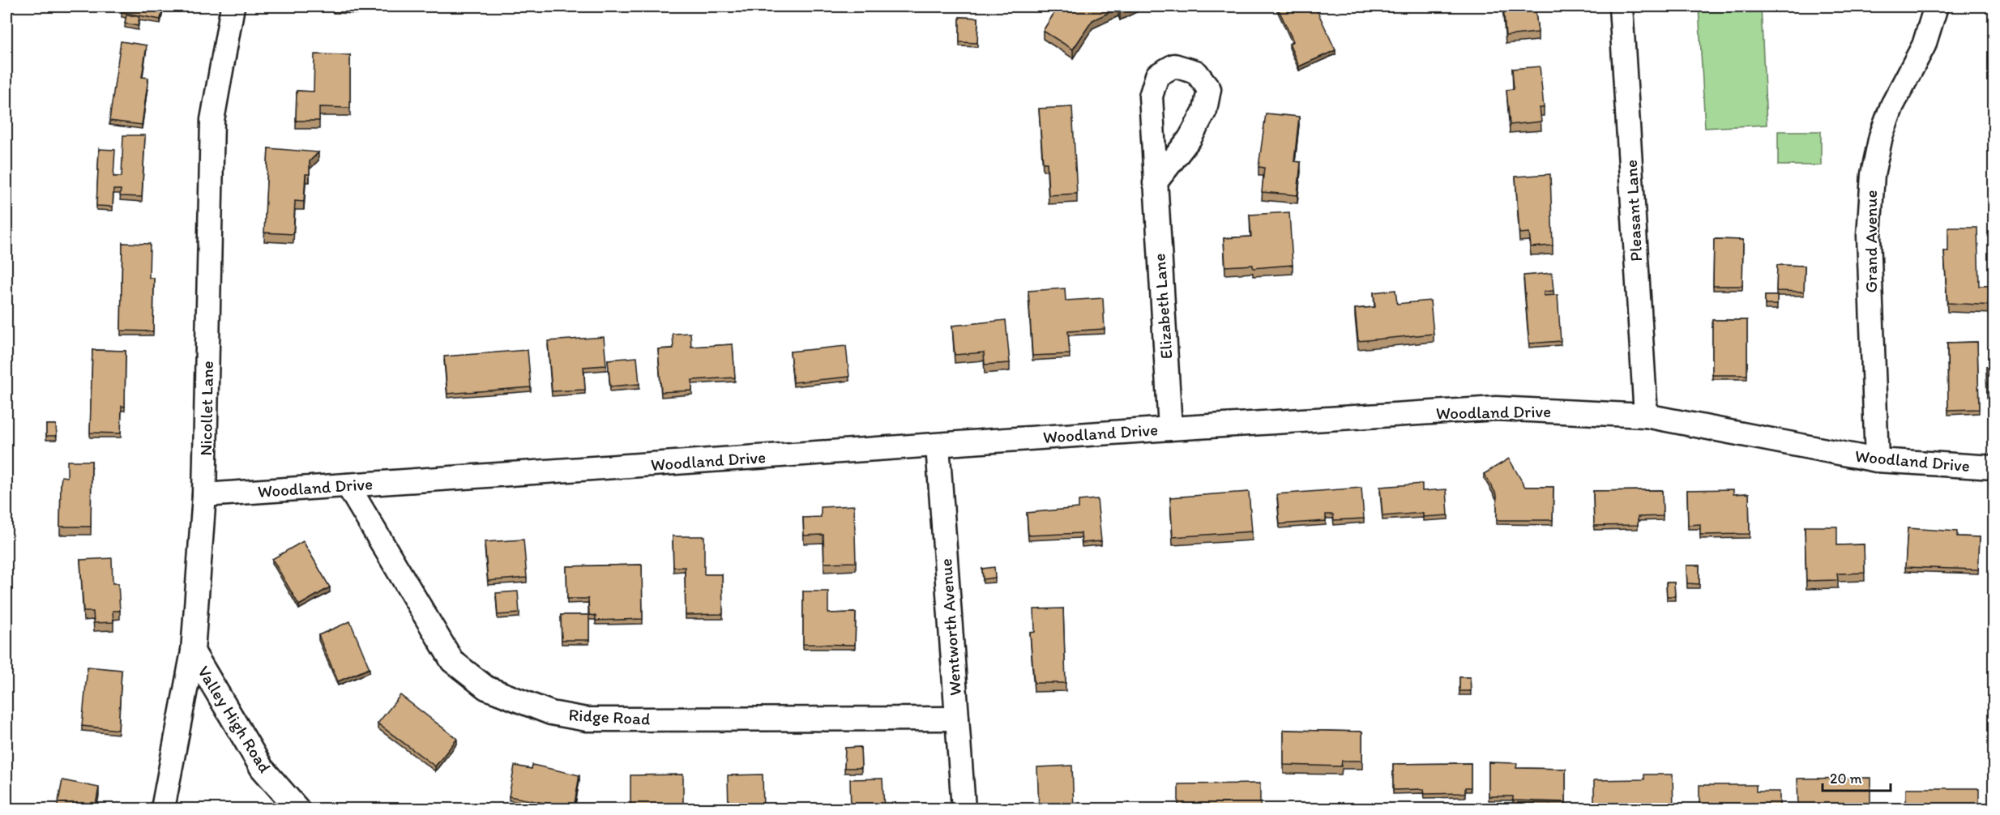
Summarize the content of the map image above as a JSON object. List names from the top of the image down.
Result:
{
  "streets": {
    "street": [
      "Pleasant Lane",
      "Grand Avenue",
      "Elizabeth Lane",
      "Nicollet Lane",
      "Woodland Drive",
      "Wentworth Avenue",
      "Ridge Road",
      "Valley High Road"
    ]
  },
  "crossings": [
    ["Pleasant Lane", "Woodland Drive"],
    ["Grand Avenue", "Woodland Drive"],
    ["Elizabeth Lane", "Woodland Drive"],
    ["Nicollet Lane", "Woodland Drive"],
    ["Nicollet Lane", "Valley High Road"],
    ["Woodland Drive", "Wentworth Avenue"],
    ["Woodland Drive", "Ridge Road"],
    ["Wentworth Avenue", "Ridge Road"]
  ],
  "scale_bar": "20 m"
}
